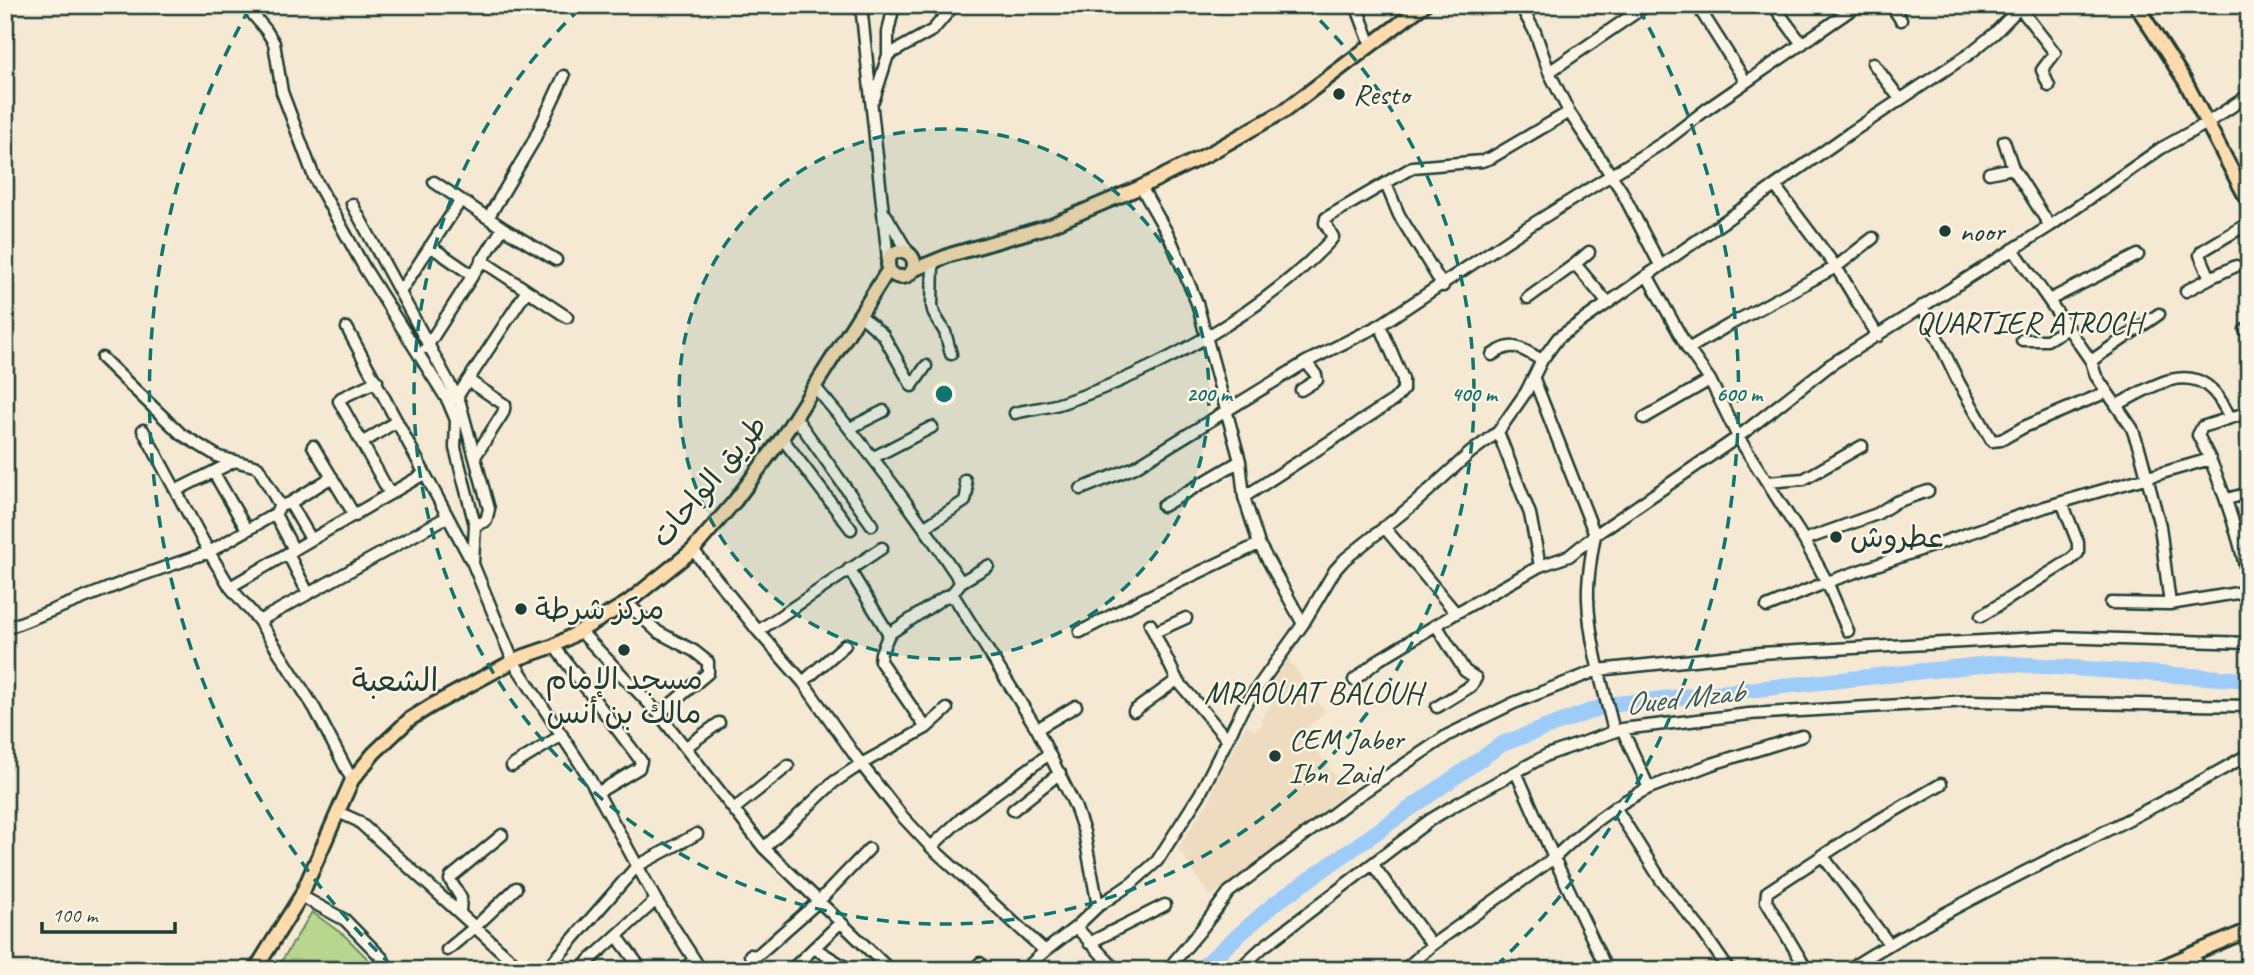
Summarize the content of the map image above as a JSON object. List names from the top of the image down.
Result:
{
  "streets": {
    "main road": ["طريق الواحات"]
  },
  "districts": ["QUARTIER ATROCH", "الشعبة", "MRAOUAT BALOUH"],
  "water": ["Oued Mzab"],
  "places": [
    "Resto",
    "noor",
    "عطروش",
    "مركز شرطة",
    "مسجد الإمام مالك بن أنس",
    "CEM Jaber Ibn Zaid"
  ],
  "scale_bar": "100 m",
  "rings": ["200 m", "400 m", "600 m"]
}
